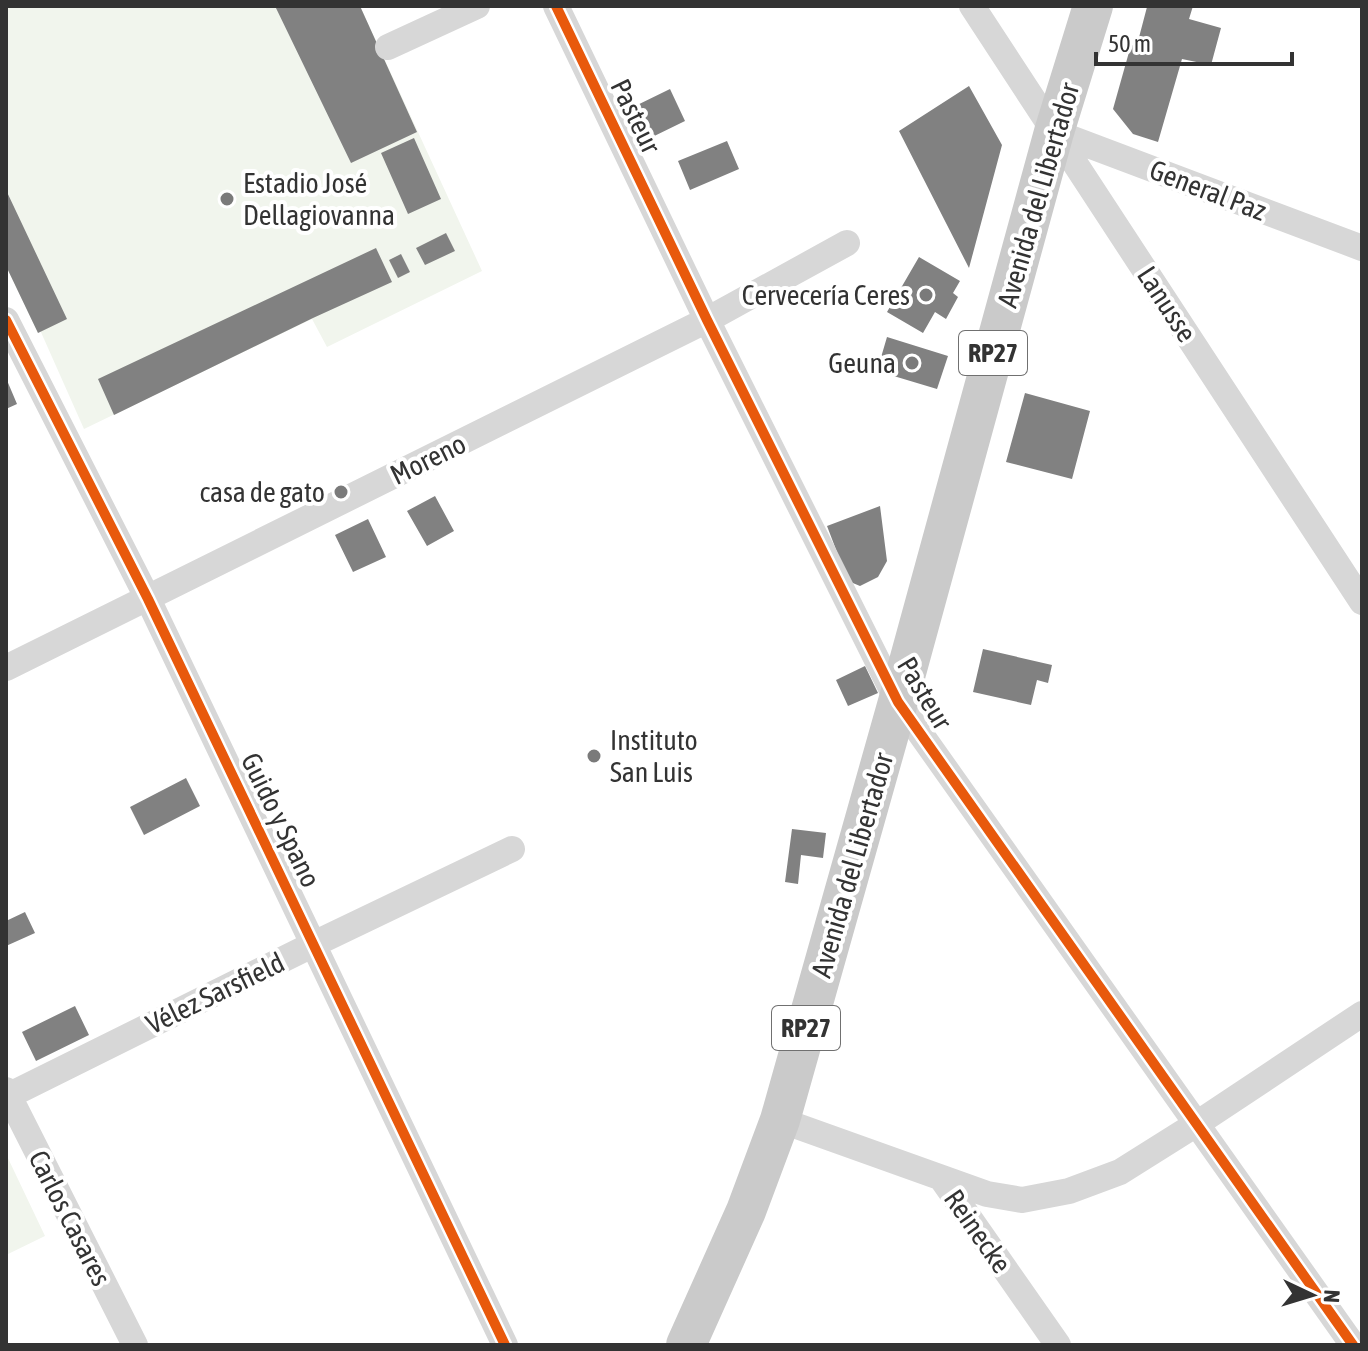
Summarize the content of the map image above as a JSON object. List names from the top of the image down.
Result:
{
  "streets": {
    "main road": ["Avenida del Libertador", "RP27"],
    "street": [
      "Pasteur",
      "General Paz",
      "Lanusse",
      "Moreno",
      "Guido y Spano",
      "Vélez Sarsfield",
      "Carlos Casares",
      "Reinecke"
    ]
  },
  "crossings": [
    ["Pasteur", "Avenida del Libertador"],
    ["Pasteur", "Moreno"],
    ["General Paz", "Avenida del Libertador"],
    ["General Paz", "Lanusse"],
    ["Avenida del Libertador", "Lanusse"],
    ["Avenida del Libertador", "Reinecke"],
    ["Moreno", "Guido y Spano"],
    ["Guido y Spano", "Vélez Sarsfield"],
    ["Vélez Sarsfield", "Carlos Casares"]
  ],
  "places": [
    "Estadio José Dellagiovanna",
    "Cervecería Ceres",
    "Geuna",
    "casa de gato",
    "Instituto San Luis"
  ],
  "scale_bar": "50 m",
  "north": "right"
}
